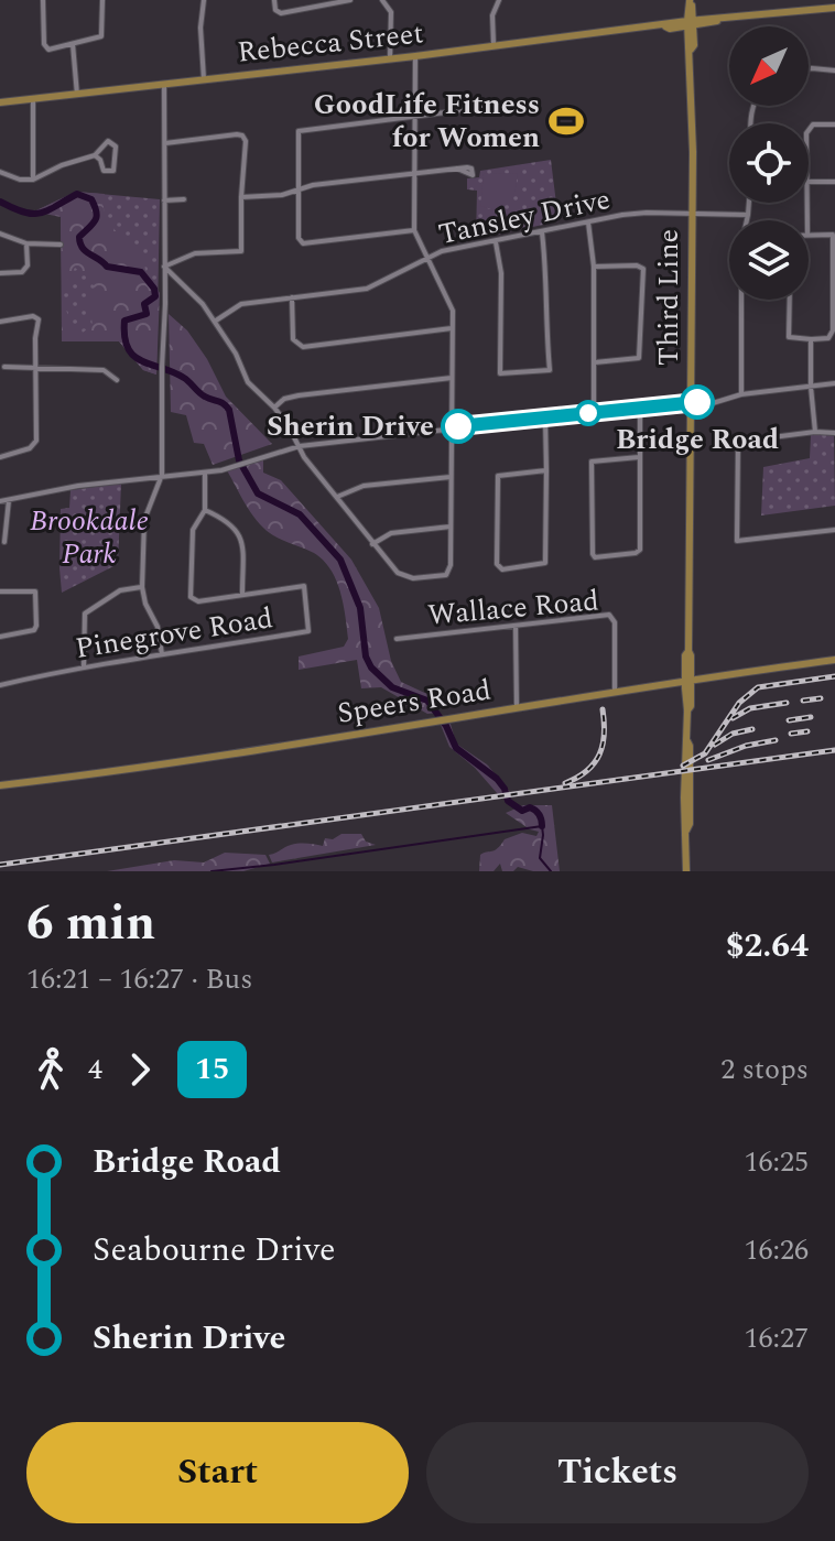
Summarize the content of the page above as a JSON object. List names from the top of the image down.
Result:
{
  "streets": {
    "main road": ["Rebecca Street", "Third Line", "Speers Road"],
    "street": ["Tansley Drive", "Wallace Road", "Pinegrove Road"]
  },
  "crossings": [
    ["Rebecca Street", "Third Line"],
    ["Tansley Drive", "Third Line"],
    ["Third Line", "Speers Road"],
    ["Wallace Road", "Speers Road"]
  ],
  "parks": ["Brookdale Park"],
  "places": {
    "sports": ["GoodLife Fitness for Women"],
    "other": ["Bridge Road", "Sherin Drive"]
  },
  "lines": ["bus line 15"],
  "north": "bottom left",
  "page": {
    "heading": ["6 min", "16:21 – 16:27 · Bus", "$2.64"],
    "legs": ["4", "15", "2 stops"],
    "list": [
      {
        "name": "Bridge Road",
        "value": "16:25"
      },
      {
        "name": "Seabourne Drive",
        "value": "16:26"
      },
      {
        "name": "Sherin Drive",
        "value": "16:27"
      }
    ],
    "buttons": ["Start", "Tickets"]
  }
}
